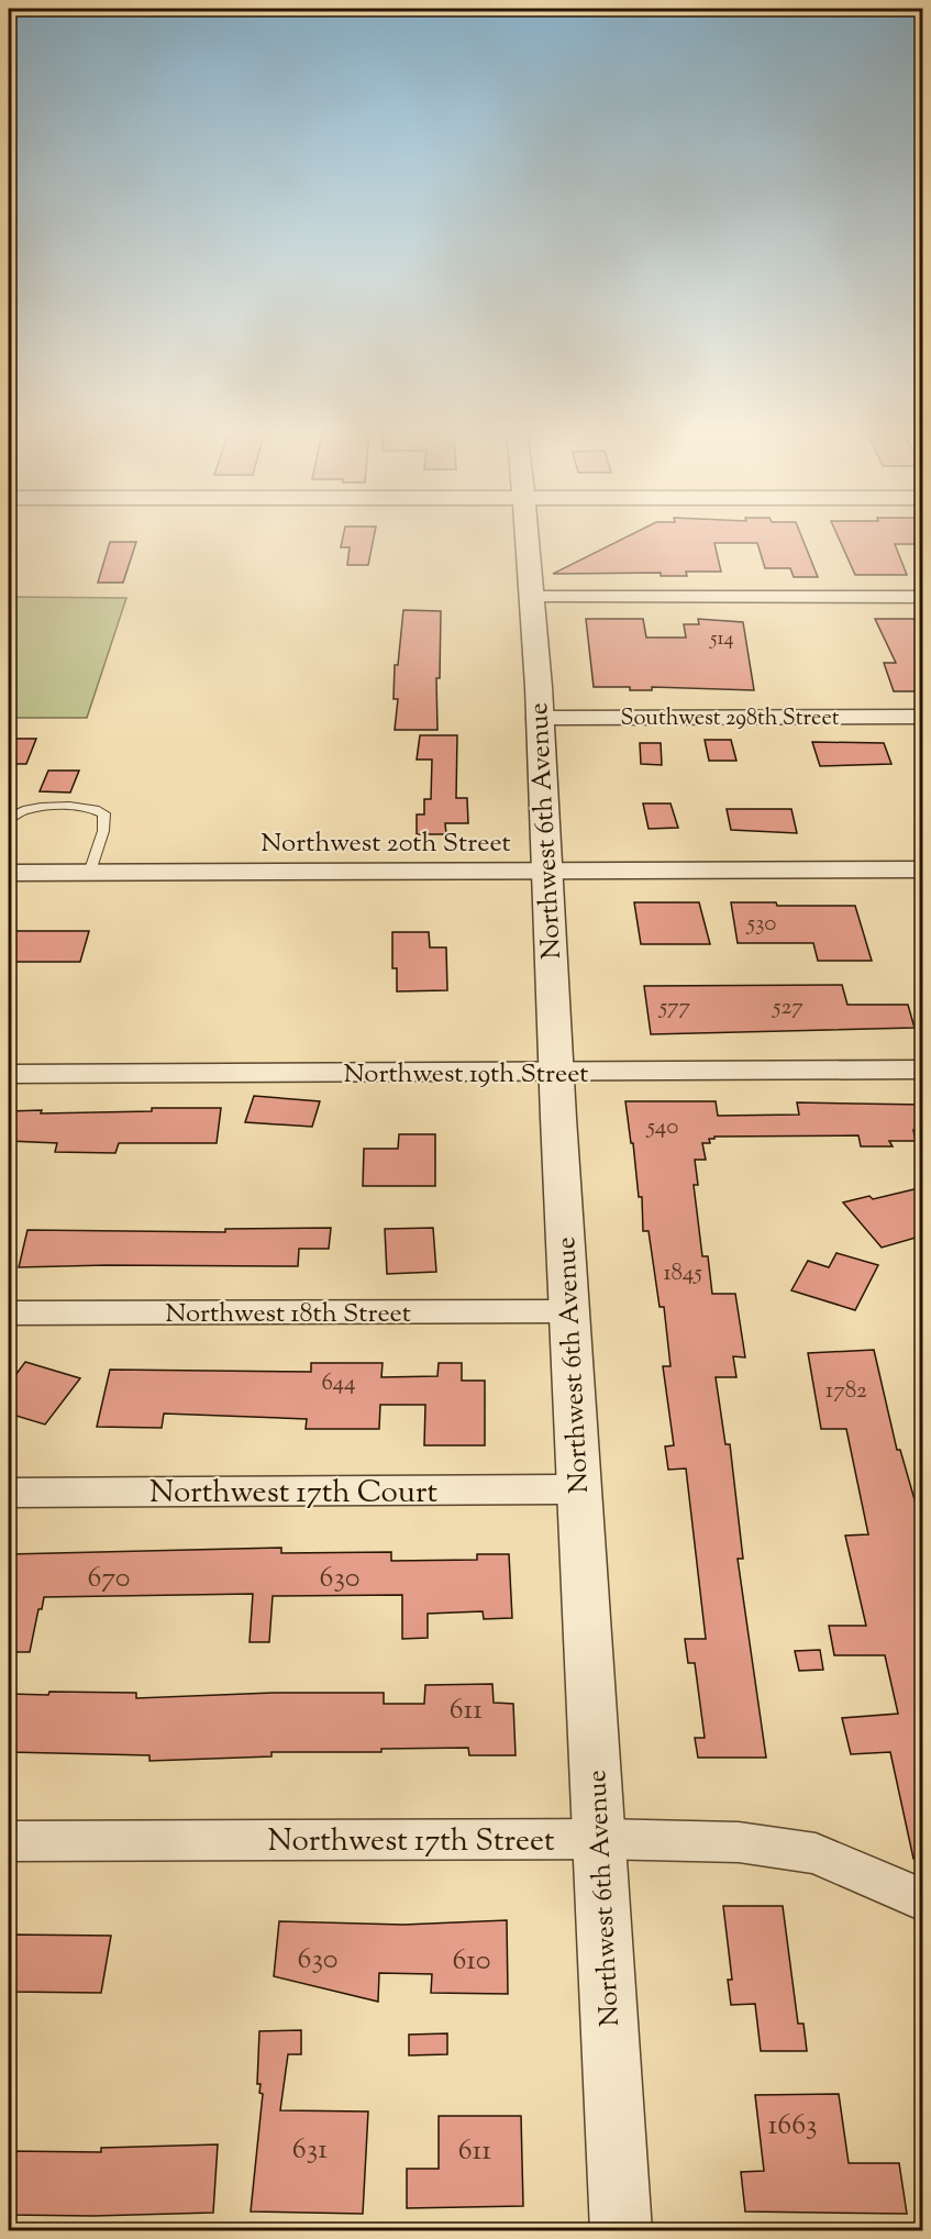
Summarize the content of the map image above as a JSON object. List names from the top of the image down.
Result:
{
  "streets": {
    "street": [
      "Southwest 298th Street",
      "Northwest 6th Avenue",
      "Northwest 20th Street",
      "Northwest 19th Street",
      "Northwest 18th Street",
      "Northwest 17th Court",
      "Northwest 17th Street"
    ]
  },
  "crossings": [
    ["Southwest 298th Street", "Northwest 6th Avenue"],
    ["Northwest 6th Avenue", "Northwest 20th Street"],
    ["Northwest 6th Avenue", "Northwest 19th Street"],
    ["Northwest 6th Avenue", "Northwest 18th Street"],
    ["Northwest 6th Avenue", "Northwest 17th Court"],
    ["Northwest 6th Avenue", "Northwest 17th Street"]
  ],
  "house_numbers": [
    "514",
    "530",
    "577",
    "527",
    "540",
    "1845",
    "644",
    "1782",
    "670",
    "630",
    "611",
    "630",
    "610",
    "1663",
    "631",
    "611"
  ]
}
